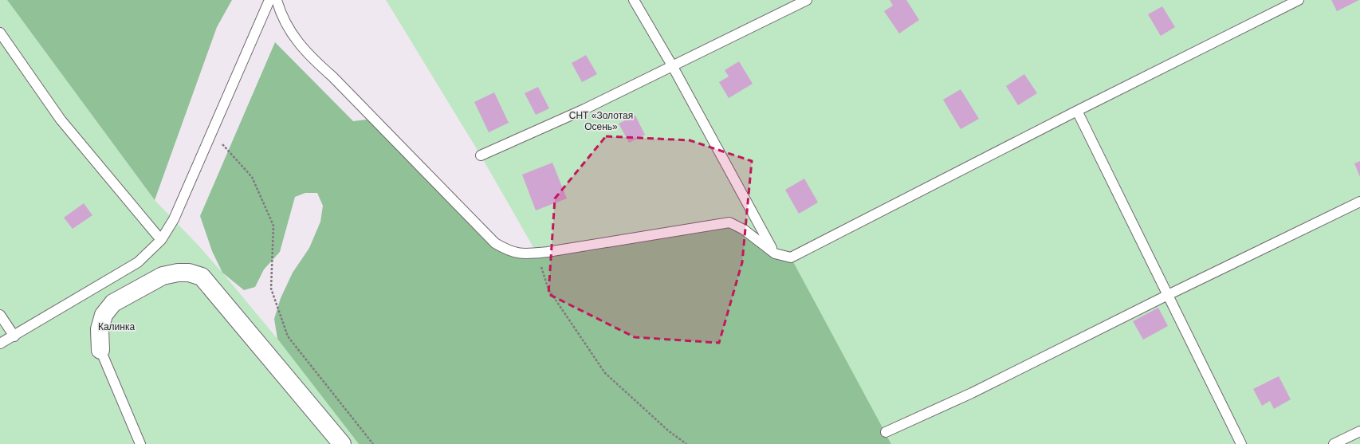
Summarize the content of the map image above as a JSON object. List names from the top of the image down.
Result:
{
  "parks": ["СНТ «Золотая Осень»", "Калинка"]
}
